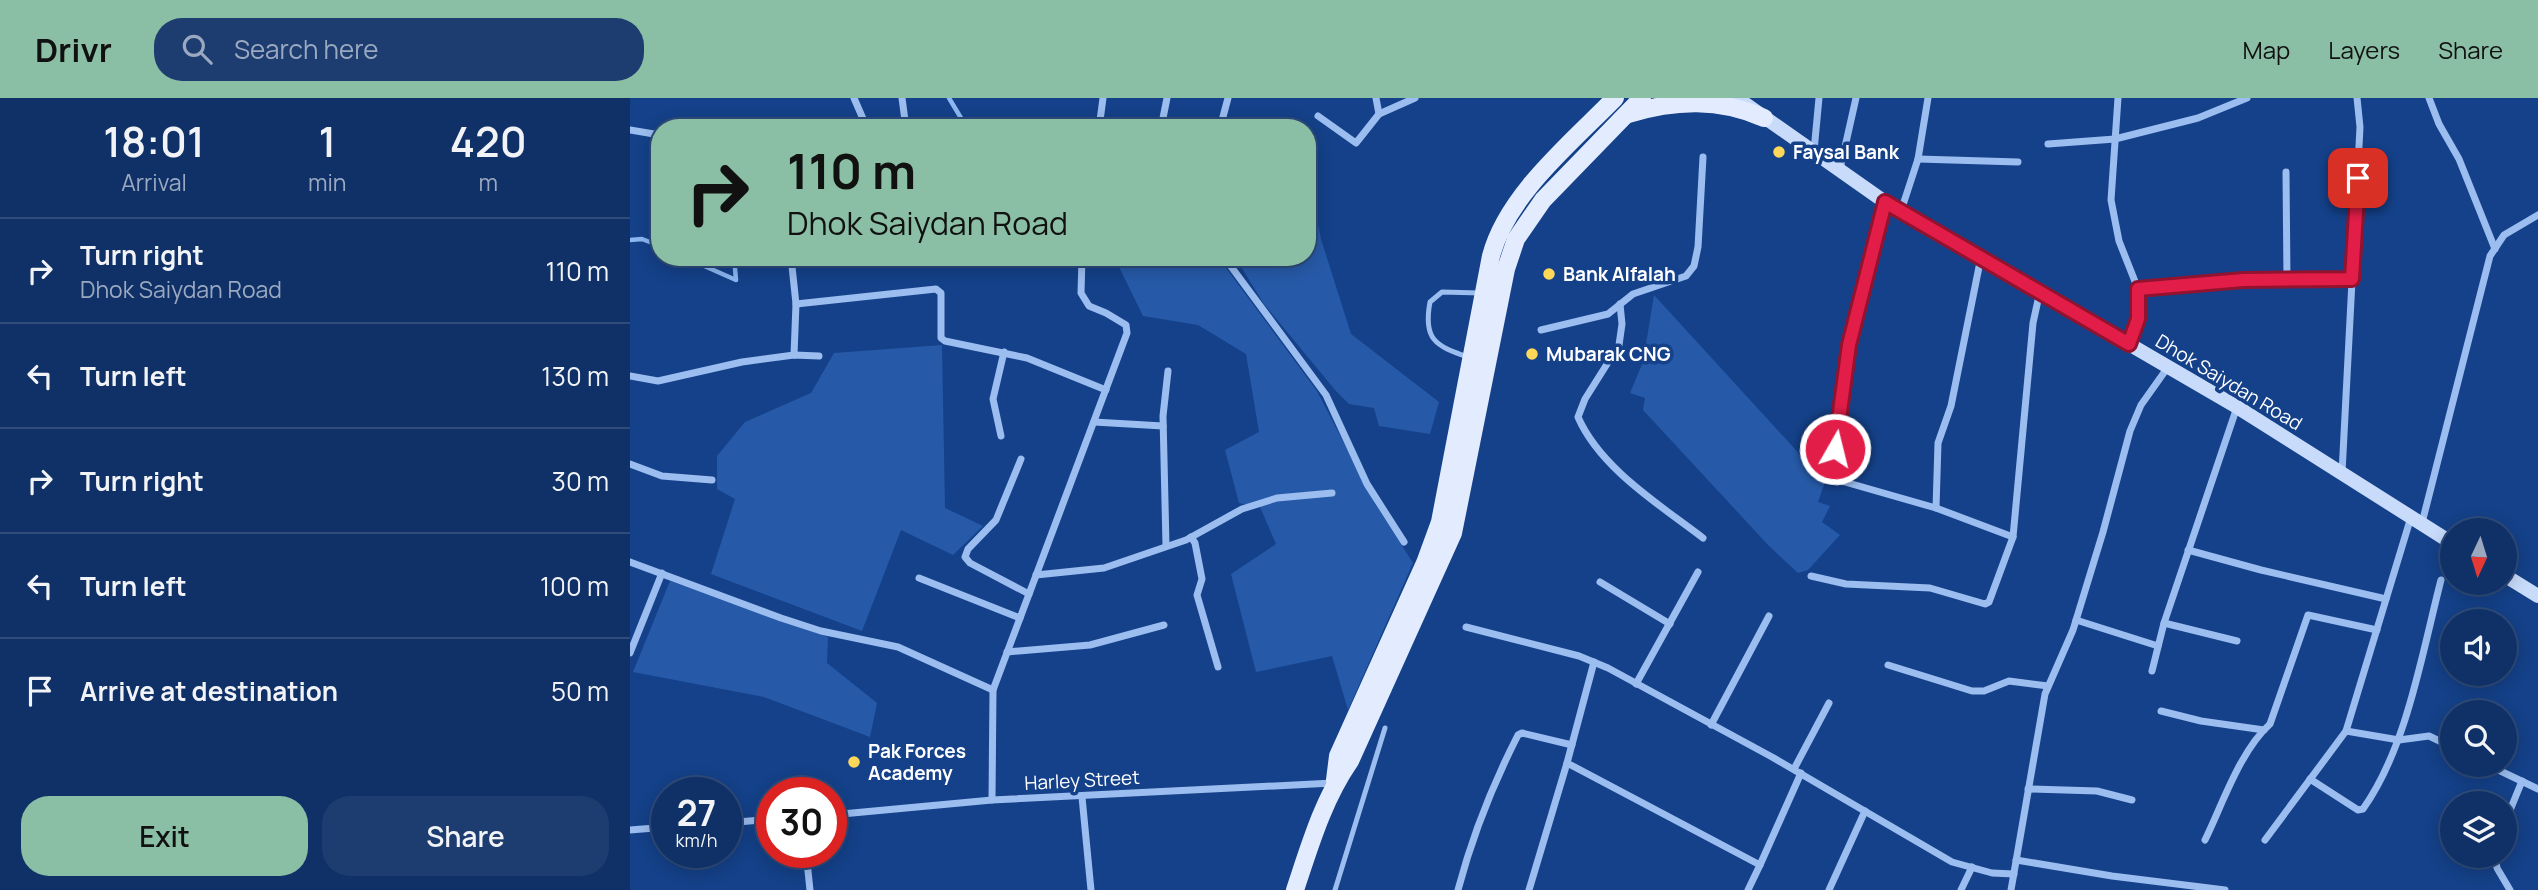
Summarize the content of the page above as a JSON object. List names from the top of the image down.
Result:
{
  "streets": {
    "main road": ["Dhok Saiydan Road"],
    "street": ["Harley Street"]
  },
  "places": [
    "Faysal Bank",
    "Bank Alfalah",
    "Mubarak CNG",
    "Pak Forces Academy"
  ],
  "north": "bottom",
  "page": {
    "header": "Drivr",
    "search": "Search here",
    "nav": ["Map", "Layers", "Share"],
    "eta": [
      "18:01",
      "Arrival",
      "1",
      "min",
      "420",
      "m"
    ],
    "turn": ["110 m", "Dhok Saiydan Road"],
    "list": [
      {
        "name": "Turn right",
        "note": "Dhok Saiydan Road",
        "value": "110 m"
      },
      {
        "name": "Turn left",
        "value": "130 m"
      },
      {
        "name": "Turn right",
        "value": "30 m"
      },
      {
        "name": "Turn left",
        "value": "100 m"
      },
      {
        "name": "Arrive at destination",
        "value": "50 m"
      }
    ],
    "speed": "27 km/h",
    "limit": "30",
    "buttons": ["Exit", "Share"]
  }
}
